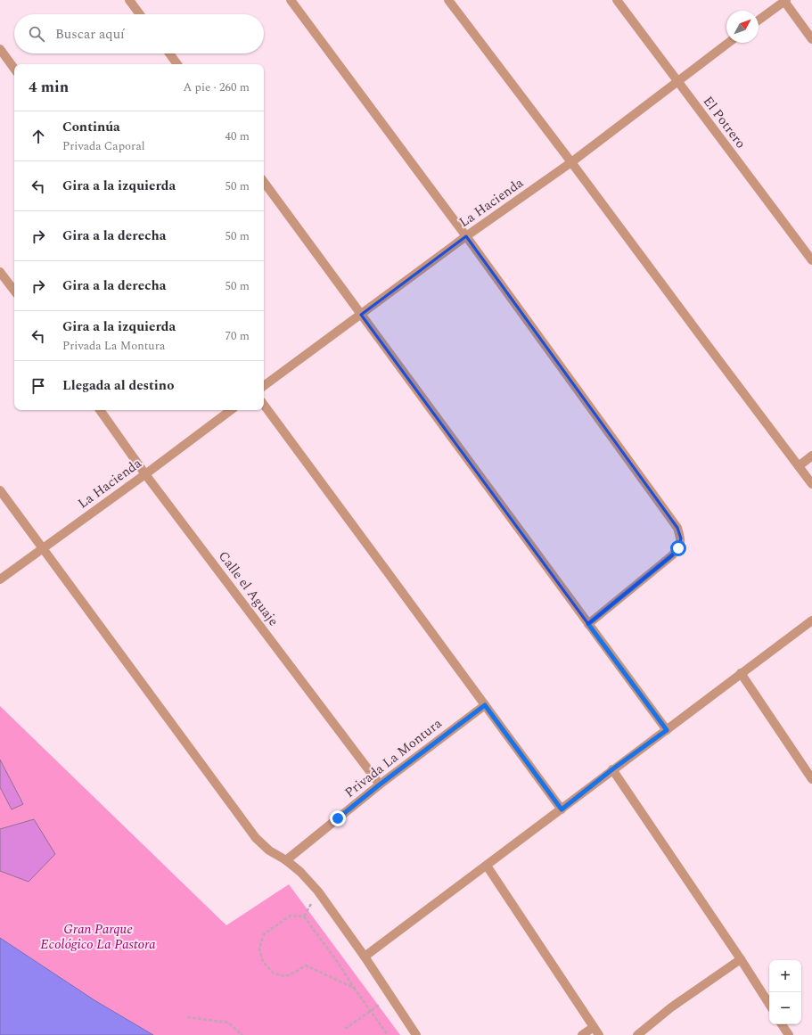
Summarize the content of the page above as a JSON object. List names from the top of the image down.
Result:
{
  "streets": {
    "street": [
      "El Potrero",
      "La Hacienda",
      "Calle el Aguaje",
      "Privada La Montura"
    ]
  },
  "crossings": [
    ["El Potrero", "La Hacienda"],
    ["La Hacienda", "Calle el Aguaje"],
    ["Calle el Aguaje", "Privada La Montura"]
  ],
  "parks": ["Gran Parque Ecológico La Pastora"],
  "north": "top right",
  "page": {
    "search": "Buscar aquí",
    "heading": ["4 min", "A pie · 260 m"],
    "list": [
      ["Continúa", "Privada Caporal", "40 m"],
      ["Gira a la izquierda", "50 m"],
      ["Gira a la derecha", "50 m"],
      ["Gira a la derecha", "50 m"],
      ["Gira a la izquierda", "Privada La Montura", "70 m"],
      "Llegada al destino"
    ],
    "map_buttons": ["+", "−"]
  }
}
